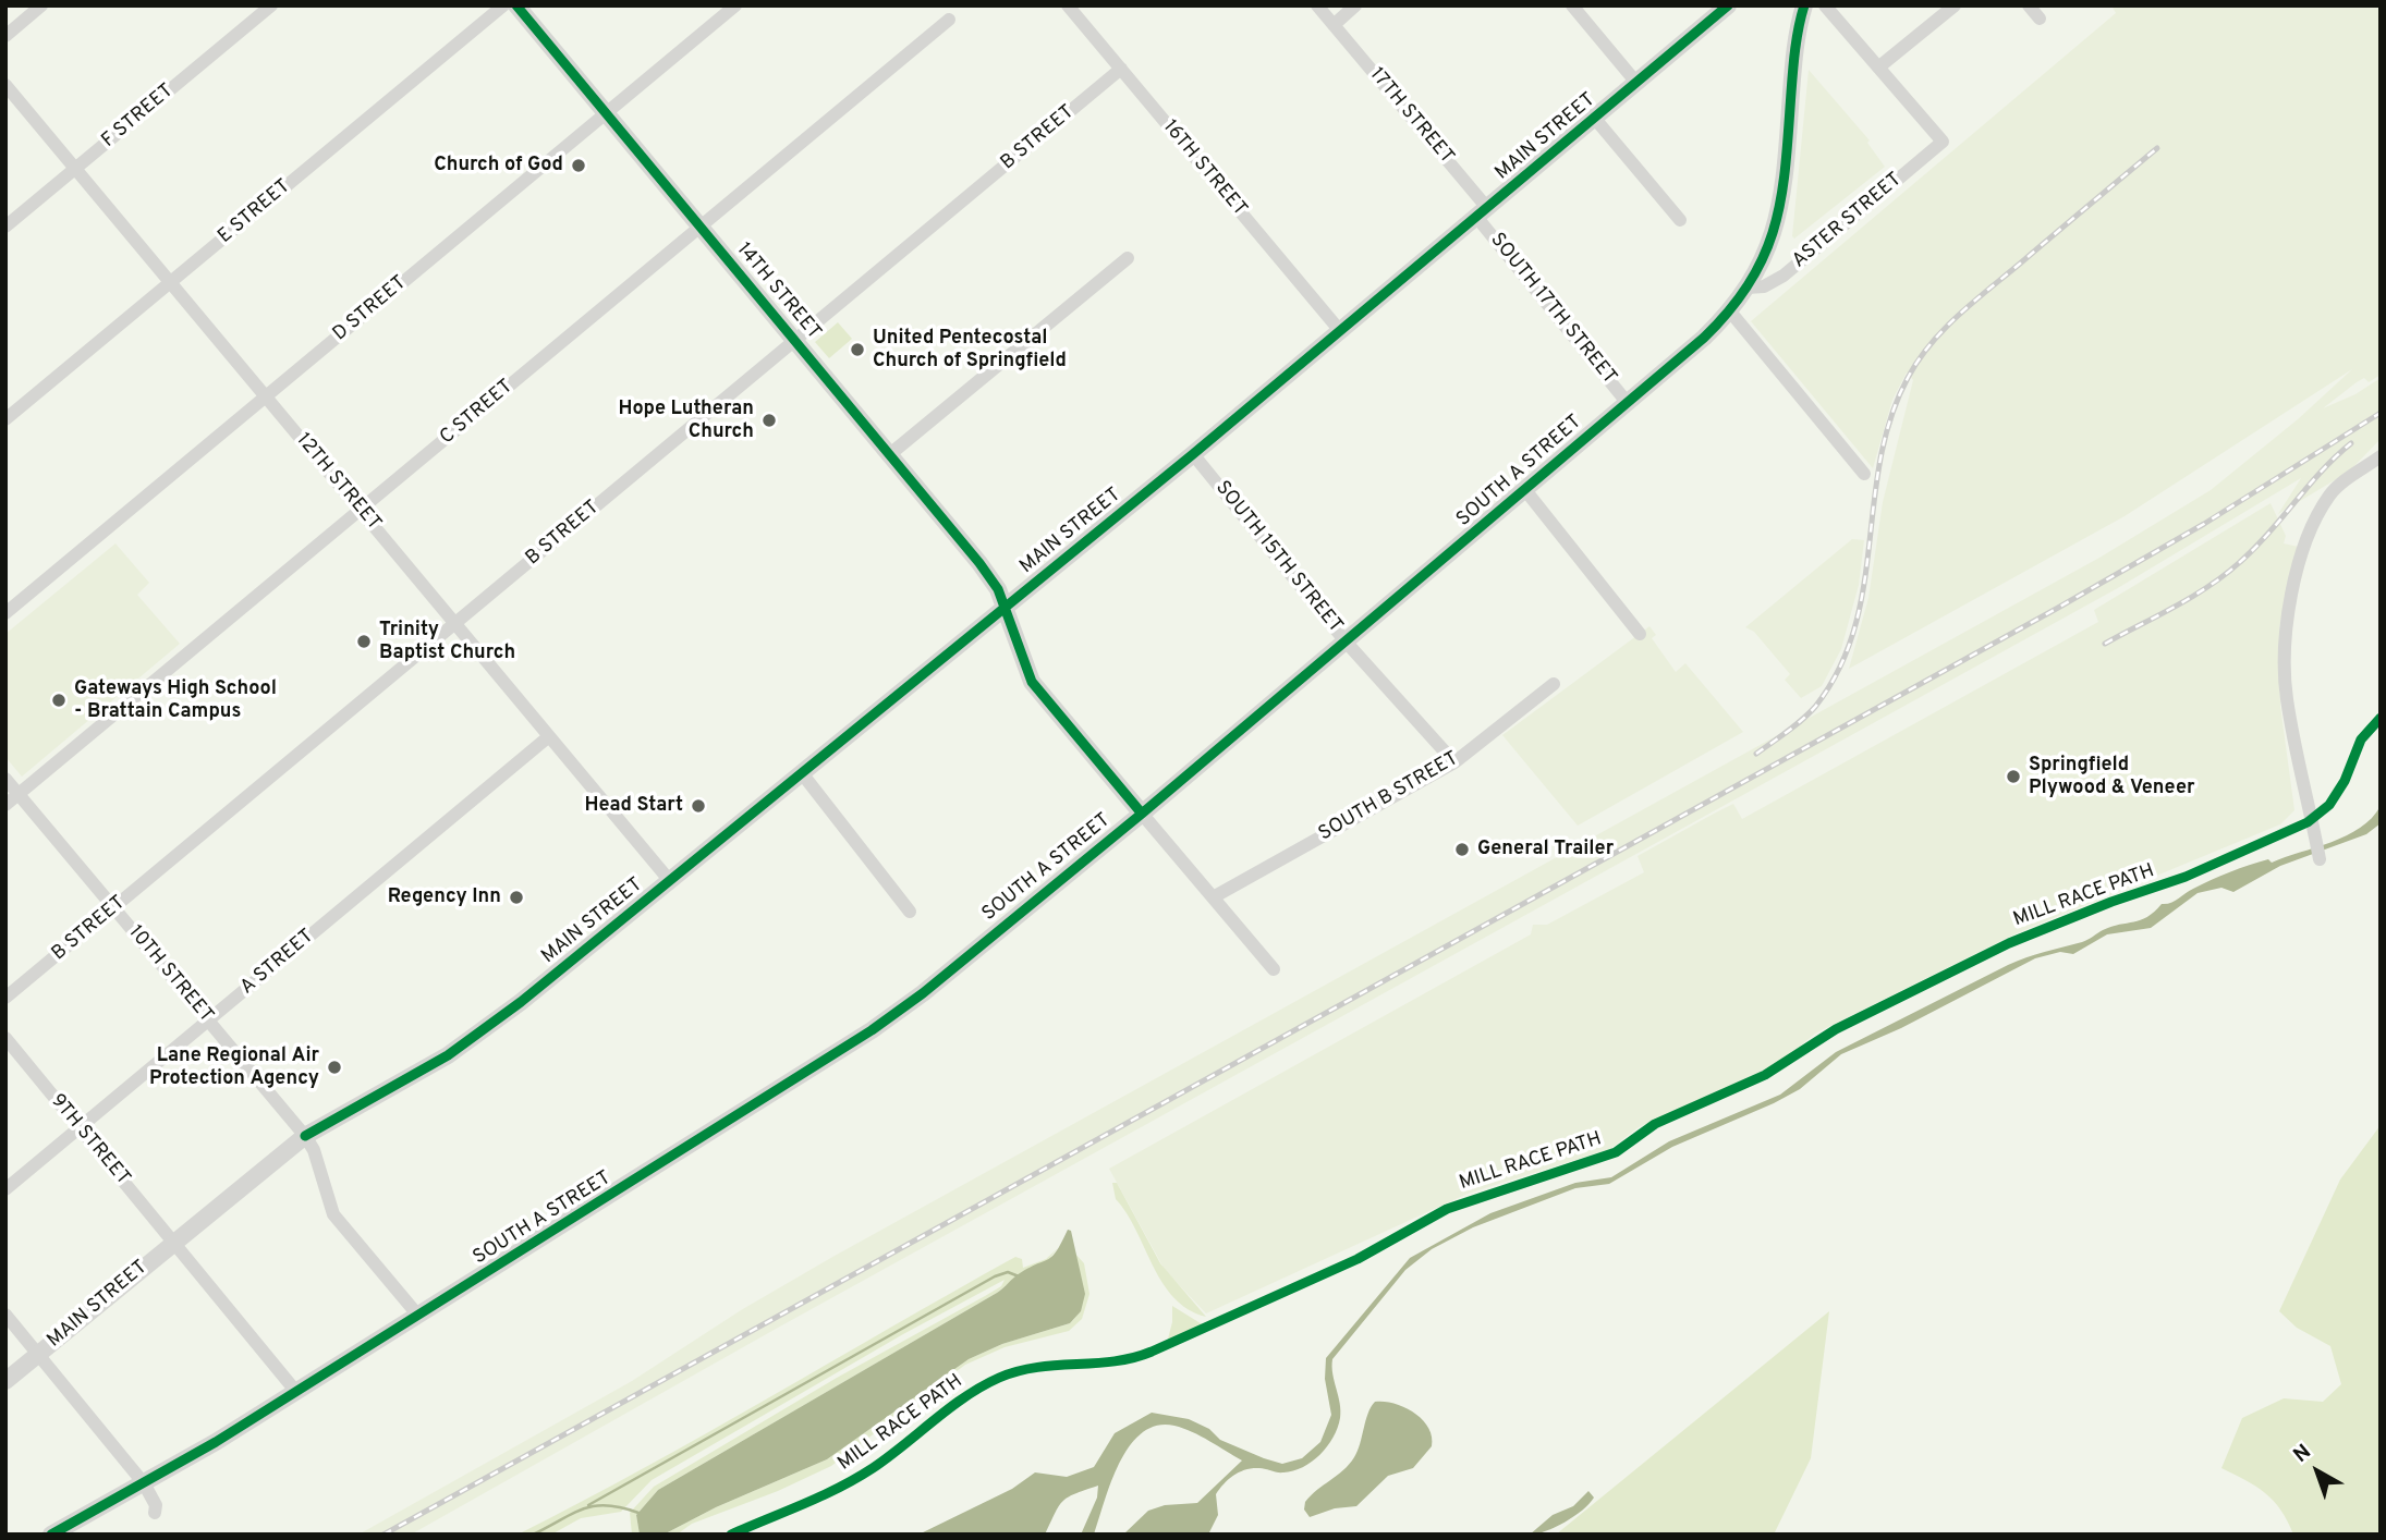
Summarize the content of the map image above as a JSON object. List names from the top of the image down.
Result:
{
  "streets": {
    "main road": ["MAIN STREET", "14TH STREET", "SOUTH A STREET"],
    "street": [
      "F STREET",
      "17TH STREET",
      "B STREET",
      "16TH STREET",
      "E STREET",
      "ASTER STREET",
      "D STREET",
      "SOUTH 17TH STREET",
      "C STREET",
      "12TH STREET",
      "SOUTH 15TH STREET",
      "SOUTH B STREET",
      "A STREET",
      "10TH STREET",
      "9TH STREET"
    ],
    "cycle path": ["MILL RACE PATH"]
  },
  "crossings": [
    ["F STREET", "12TH STREET"],
    ["17TH STREET", "MAIN STREET"],
    ["17TH STREET", "SOUTH 17TH STREET"],
    ["MAIN STREET", "16TH STREET"],
    ["MAIN STREET", "14TH STREET"],
    ["MAIN STREET", "SOUTH 17TH STREET"],
    ["MAIN STREET", "12TH STREET"],
    ["MAIN STREET", "SOUTH 15TH STREET"],
    ["MAIN STREET", "10TH STREET"],
    ["MAIN STREET", "9TH STREET"],
    ["B STREET", "16TH STREET"],
    ["B STREET", "14TH STREET"],
    ["B STREET", "12TH STREET"],
    ["B STREET", "10TH STREET"],
    ["E STREET", "12TH STREET"],
    ["ASTER STREET", "SOUTH A STREET"],
    ["14TH STREET", "D STREET"],
    ["14TH STREET", "C STREET"],
    ["14TH STREET", "SOUTH A STREET"],
    ["D STREET", "12TH STREET"],
    ["SOUTH 17TH STREET", "SOUTH A STREET"],
    ["C STREET", "12TH STREET"],
    ["C STREET", "10TH STREET"],
    ["SOUTH A STREET", "SOUTH 15TH STREET"],
    ["SOUTH A STREET", "10TH STREET"],
    ["SOUTH A STREET", "9TH STREET"],
    ["12TH STREET", "A STREET"],
    ["SOUTH 15TH STREET", "SOUTH B STREET"],
    ["A STREET", "10TH STREET"],
    ["A STREET", "9TH STREET"]
  ],
  "places": [
    "Church of God",
    "United Pentecostal Church of Springfield",
    "Hope Lutheran Church",
    "Trinity Baptist Church",
    "Gateways High School - Brattain Campus",
    "Springfield Plywood & Veneer",
    "Head Start",
    "General Trailer",
    "Regency Inn",
    "Lane Regional Air Protection Agency"
  ],
  "north": "top left"
}
